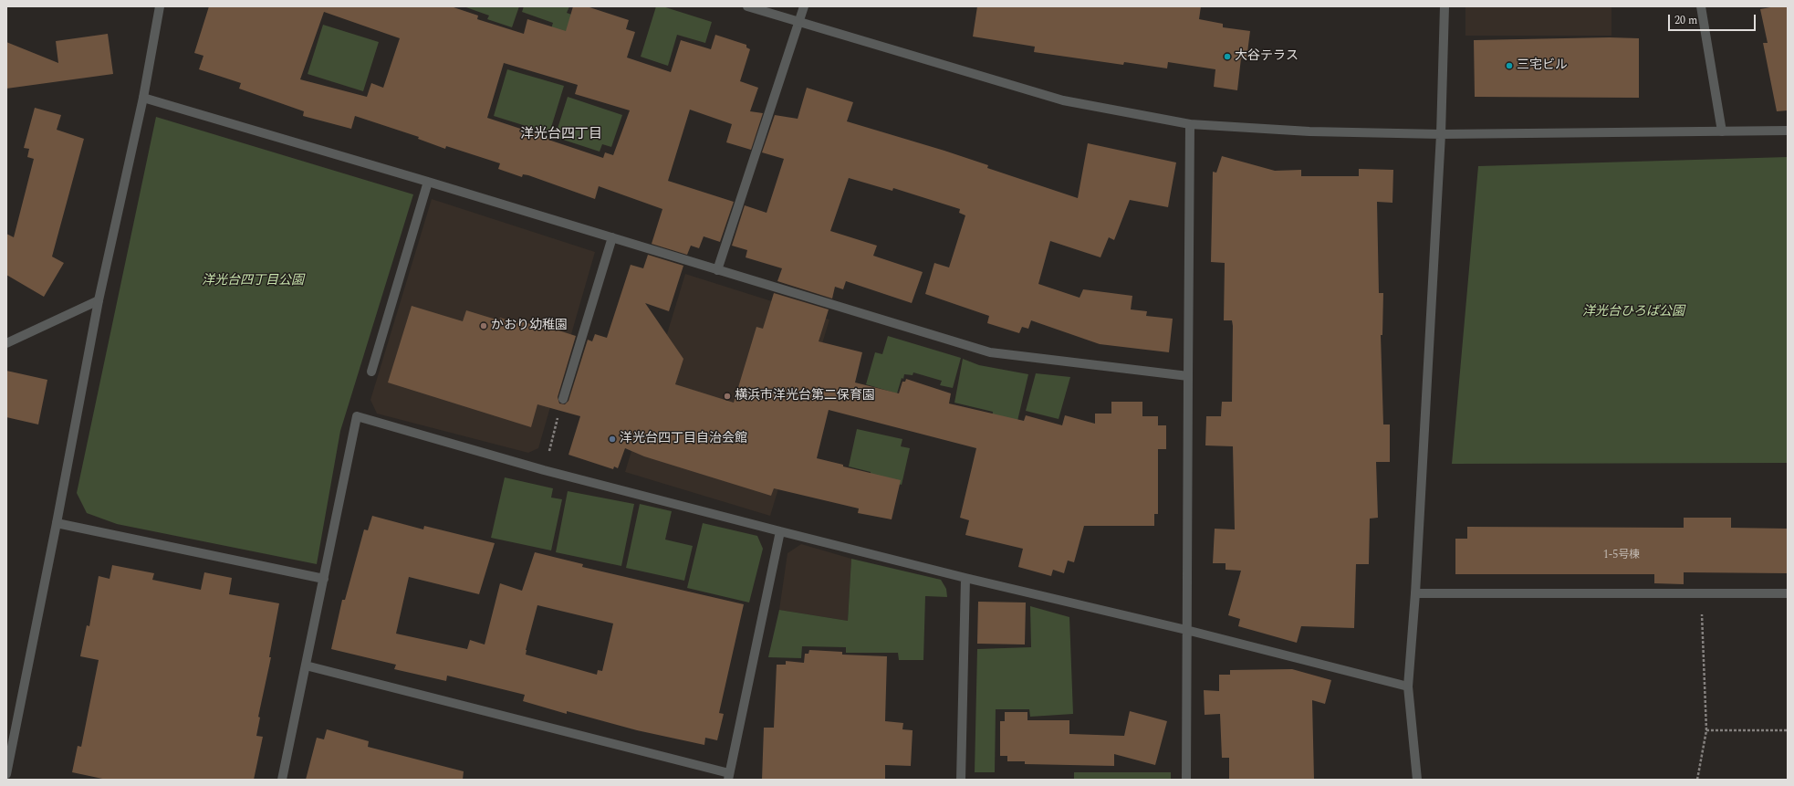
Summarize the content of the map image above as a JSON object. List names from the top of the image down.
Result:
{
  "districts": ["洋光台四丁目"],
  "parks": ["洋光台四丁目公園", "洋光台ひろば公園"],
  "places": [
    "大谷テラス",
    "三宅ビル",
    "かおり幼稚園",
    "横浜市洋光台第二保育園",
    "洋光台四丁目自治会館"
  ],
  "house_numbers": ["1-5号棟"],
  "scale_bar": "20 m"
}
